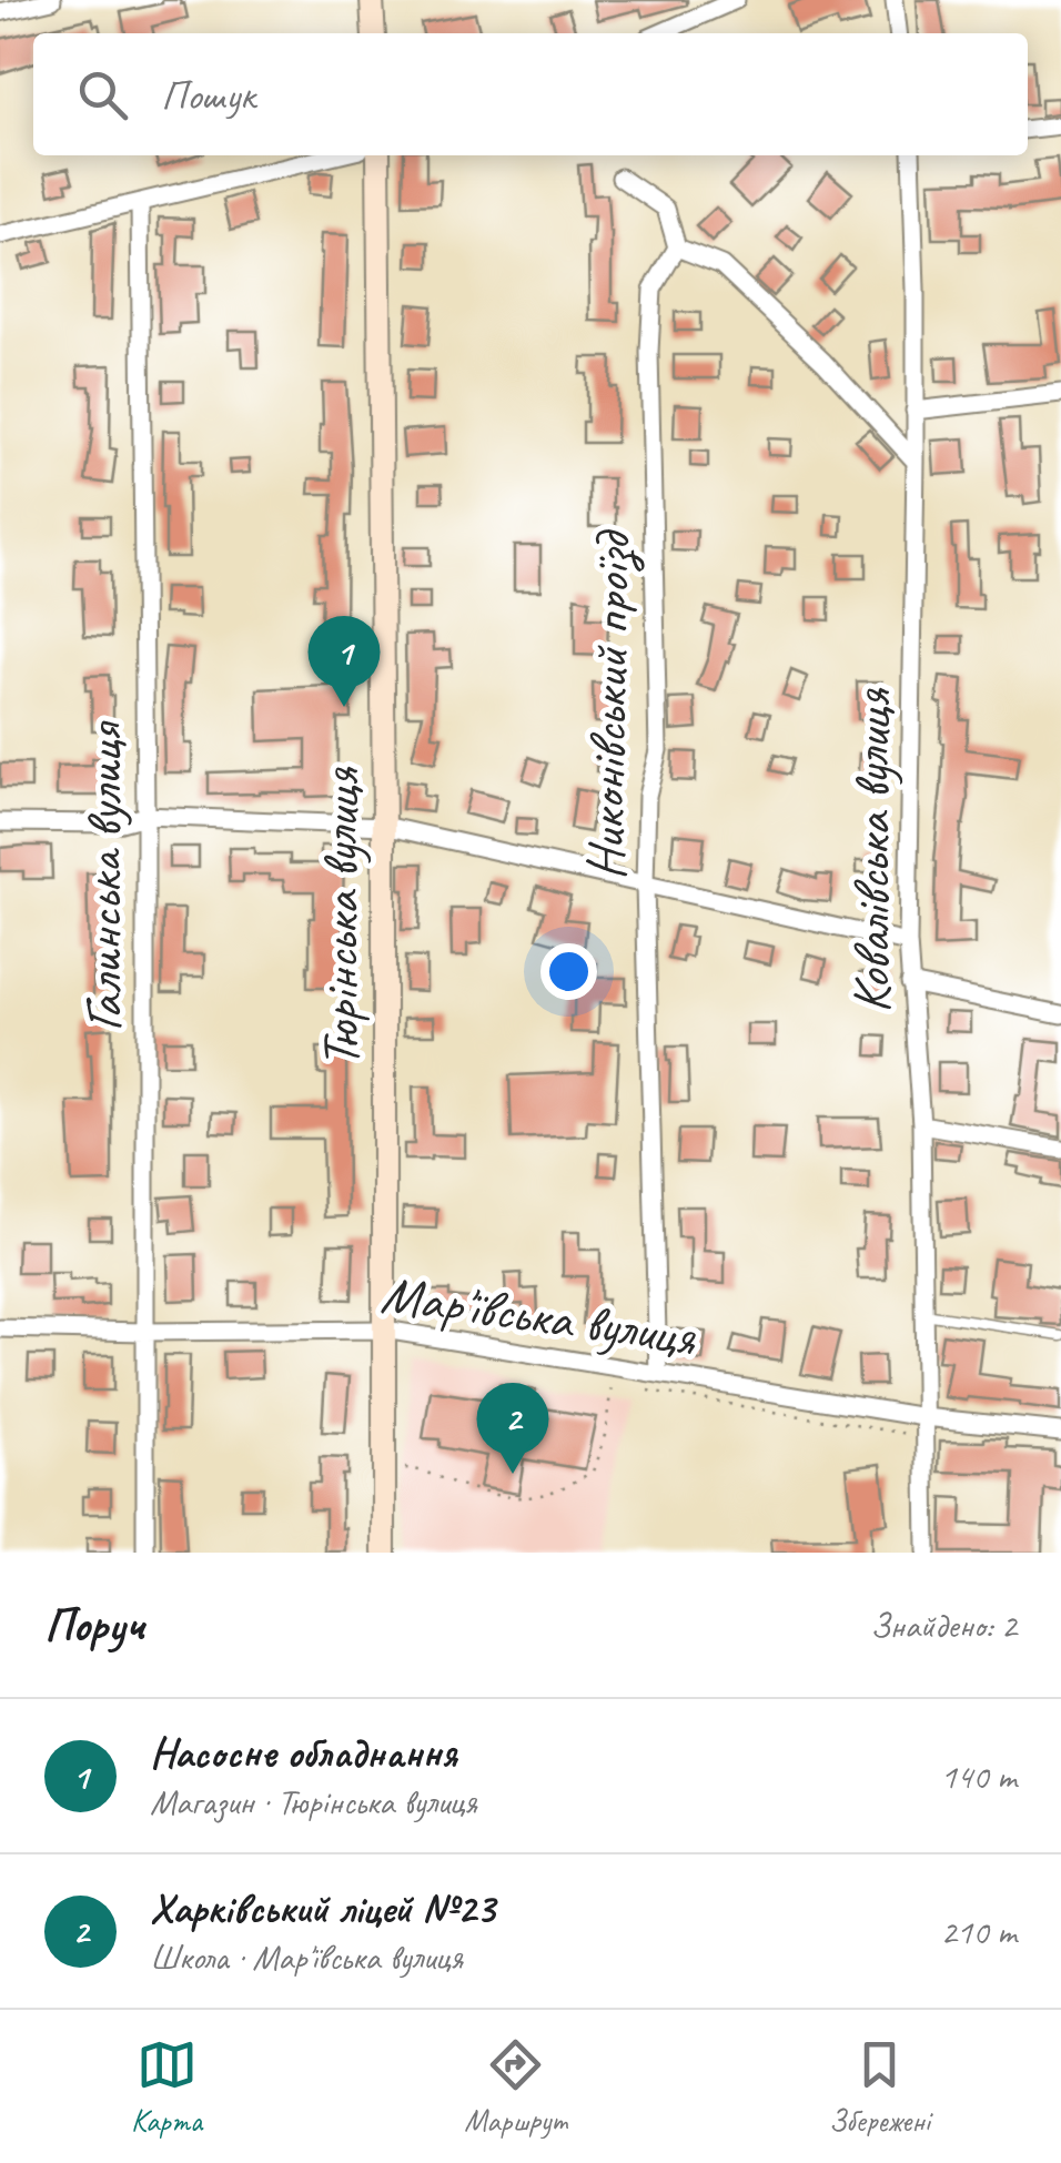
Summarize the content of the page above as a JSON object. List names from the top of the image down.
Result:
{
  "streets": {
    "main road": ["Тюрінська вулиця"],
    "street": [
      "Никонівський проїзд",
      "Ковалівська вулиця",
      "Галинська вулиця",
      "Мар'ївська вулиця"
    ]
  },
  "crossings": [
    ["Никонівський проїзд", "Мар'ївська вулиця"],
    ["Ковалівська вулиця", "Мар'ївська вулиця"],
    ["Галинська вулиця", "Мар'ївська вулиця"],
    ["Тюрінська вулиця", "Мар'ївська вулиця"]
  ],
  "page": {
    "search": "Пошук",
    "pins": ["1", "2"],
    "heading": ["Поруч", "Знайдено: 2"],
    "list": [
      {
        "mark": "1",
        "name": "Насосне обладнання",
        "note": "Магазин · Тюрінська вулиця",
        "value": "140 m"
      },
      {
        "mark": "2",
        "name": "Харківський ліцей №23",
        "note": "Школа · Мар'ївська вулиця",
        "value": "210 m"
      }
    ],
    "nav": ["Карта", "Маршрут", "Збережені"]
  }
}
